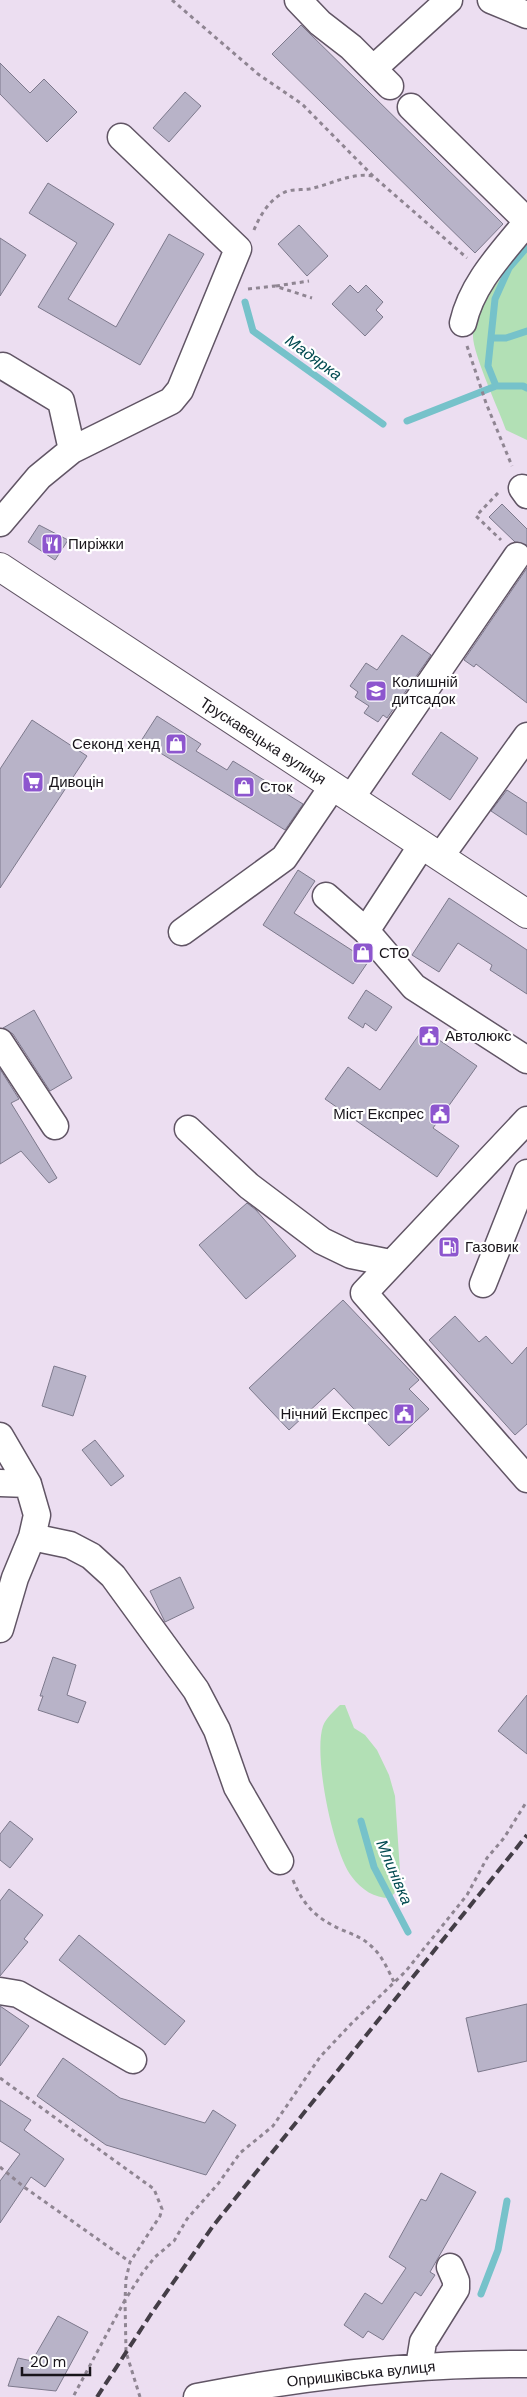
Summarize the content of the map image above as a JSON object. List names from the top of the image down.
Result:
{
  "streets": {
    "main road": ["Трускавецька вулиця"],
    "street": ["Опришківська вулиця"]
  },
  "water": ["Мадярка", "Млинівка"],
  "places": {
    "restaurant": ["Пиріжки"],
    "school or university": ["Колишній дитсадок"],
    "shop": ["Секонд хенд", "Сток", "СТО"],
    "supermarket": ["Дивоцін"],
    "public building": ["Автолюкс", "Міст Експрес", "Нічний Експрес"],
    "fuel station": ["Газовик"]
  },
  "scale_bar": "20 m"
}
